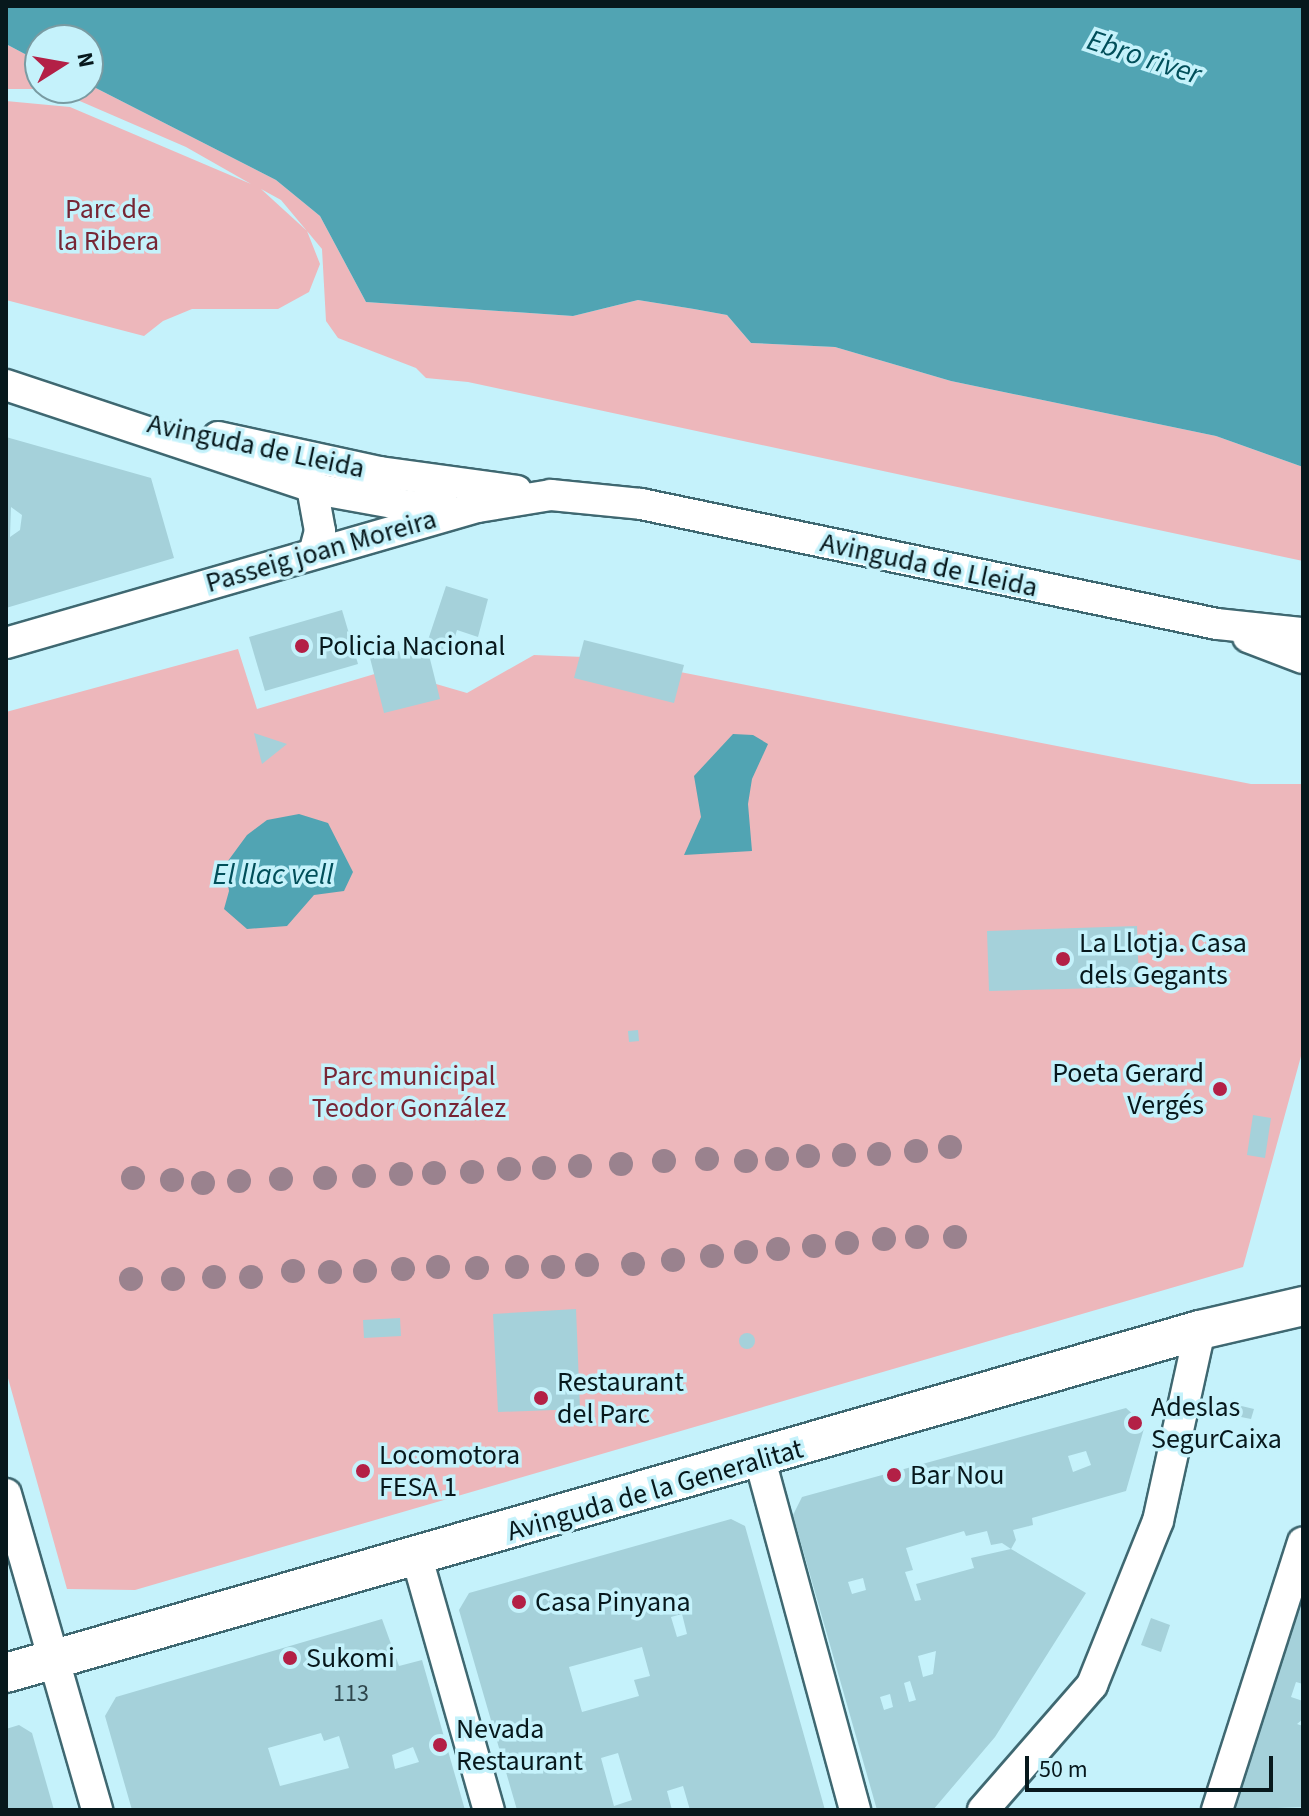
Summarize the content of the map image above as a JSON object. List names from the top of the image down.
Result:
{
  "streets": {
    "street": ["Avinguda de Lleida", "Passeig joan Moreira", "Avinguda de la Generalitat"]
  },
  "crossings": [
    ["Avinguda de Lleida", "Passeig joan Moreira"]
  ],
  "water": ["Ebro river", "El llac vell"],
  "parks": ["Parc de la Ribera", "Parc municipal Teodor González"],
  "places": [
    "Policia Nacional",
    "La Llotja. Casa dels Gegants",
    "Poeta Gerard Vergés",
    "Restaurant del Parc",
    "Adeslas SegurCaixa",
    "Locomotora FESA 1",
    "Bar Nou",
    "Casa Pinyana",
    "Sukomi",
    "Nevada Restaurant"
  ],
  "house_numbers": ["113"],
  "scale_bar": "50 m",
  "north": "right"
}
